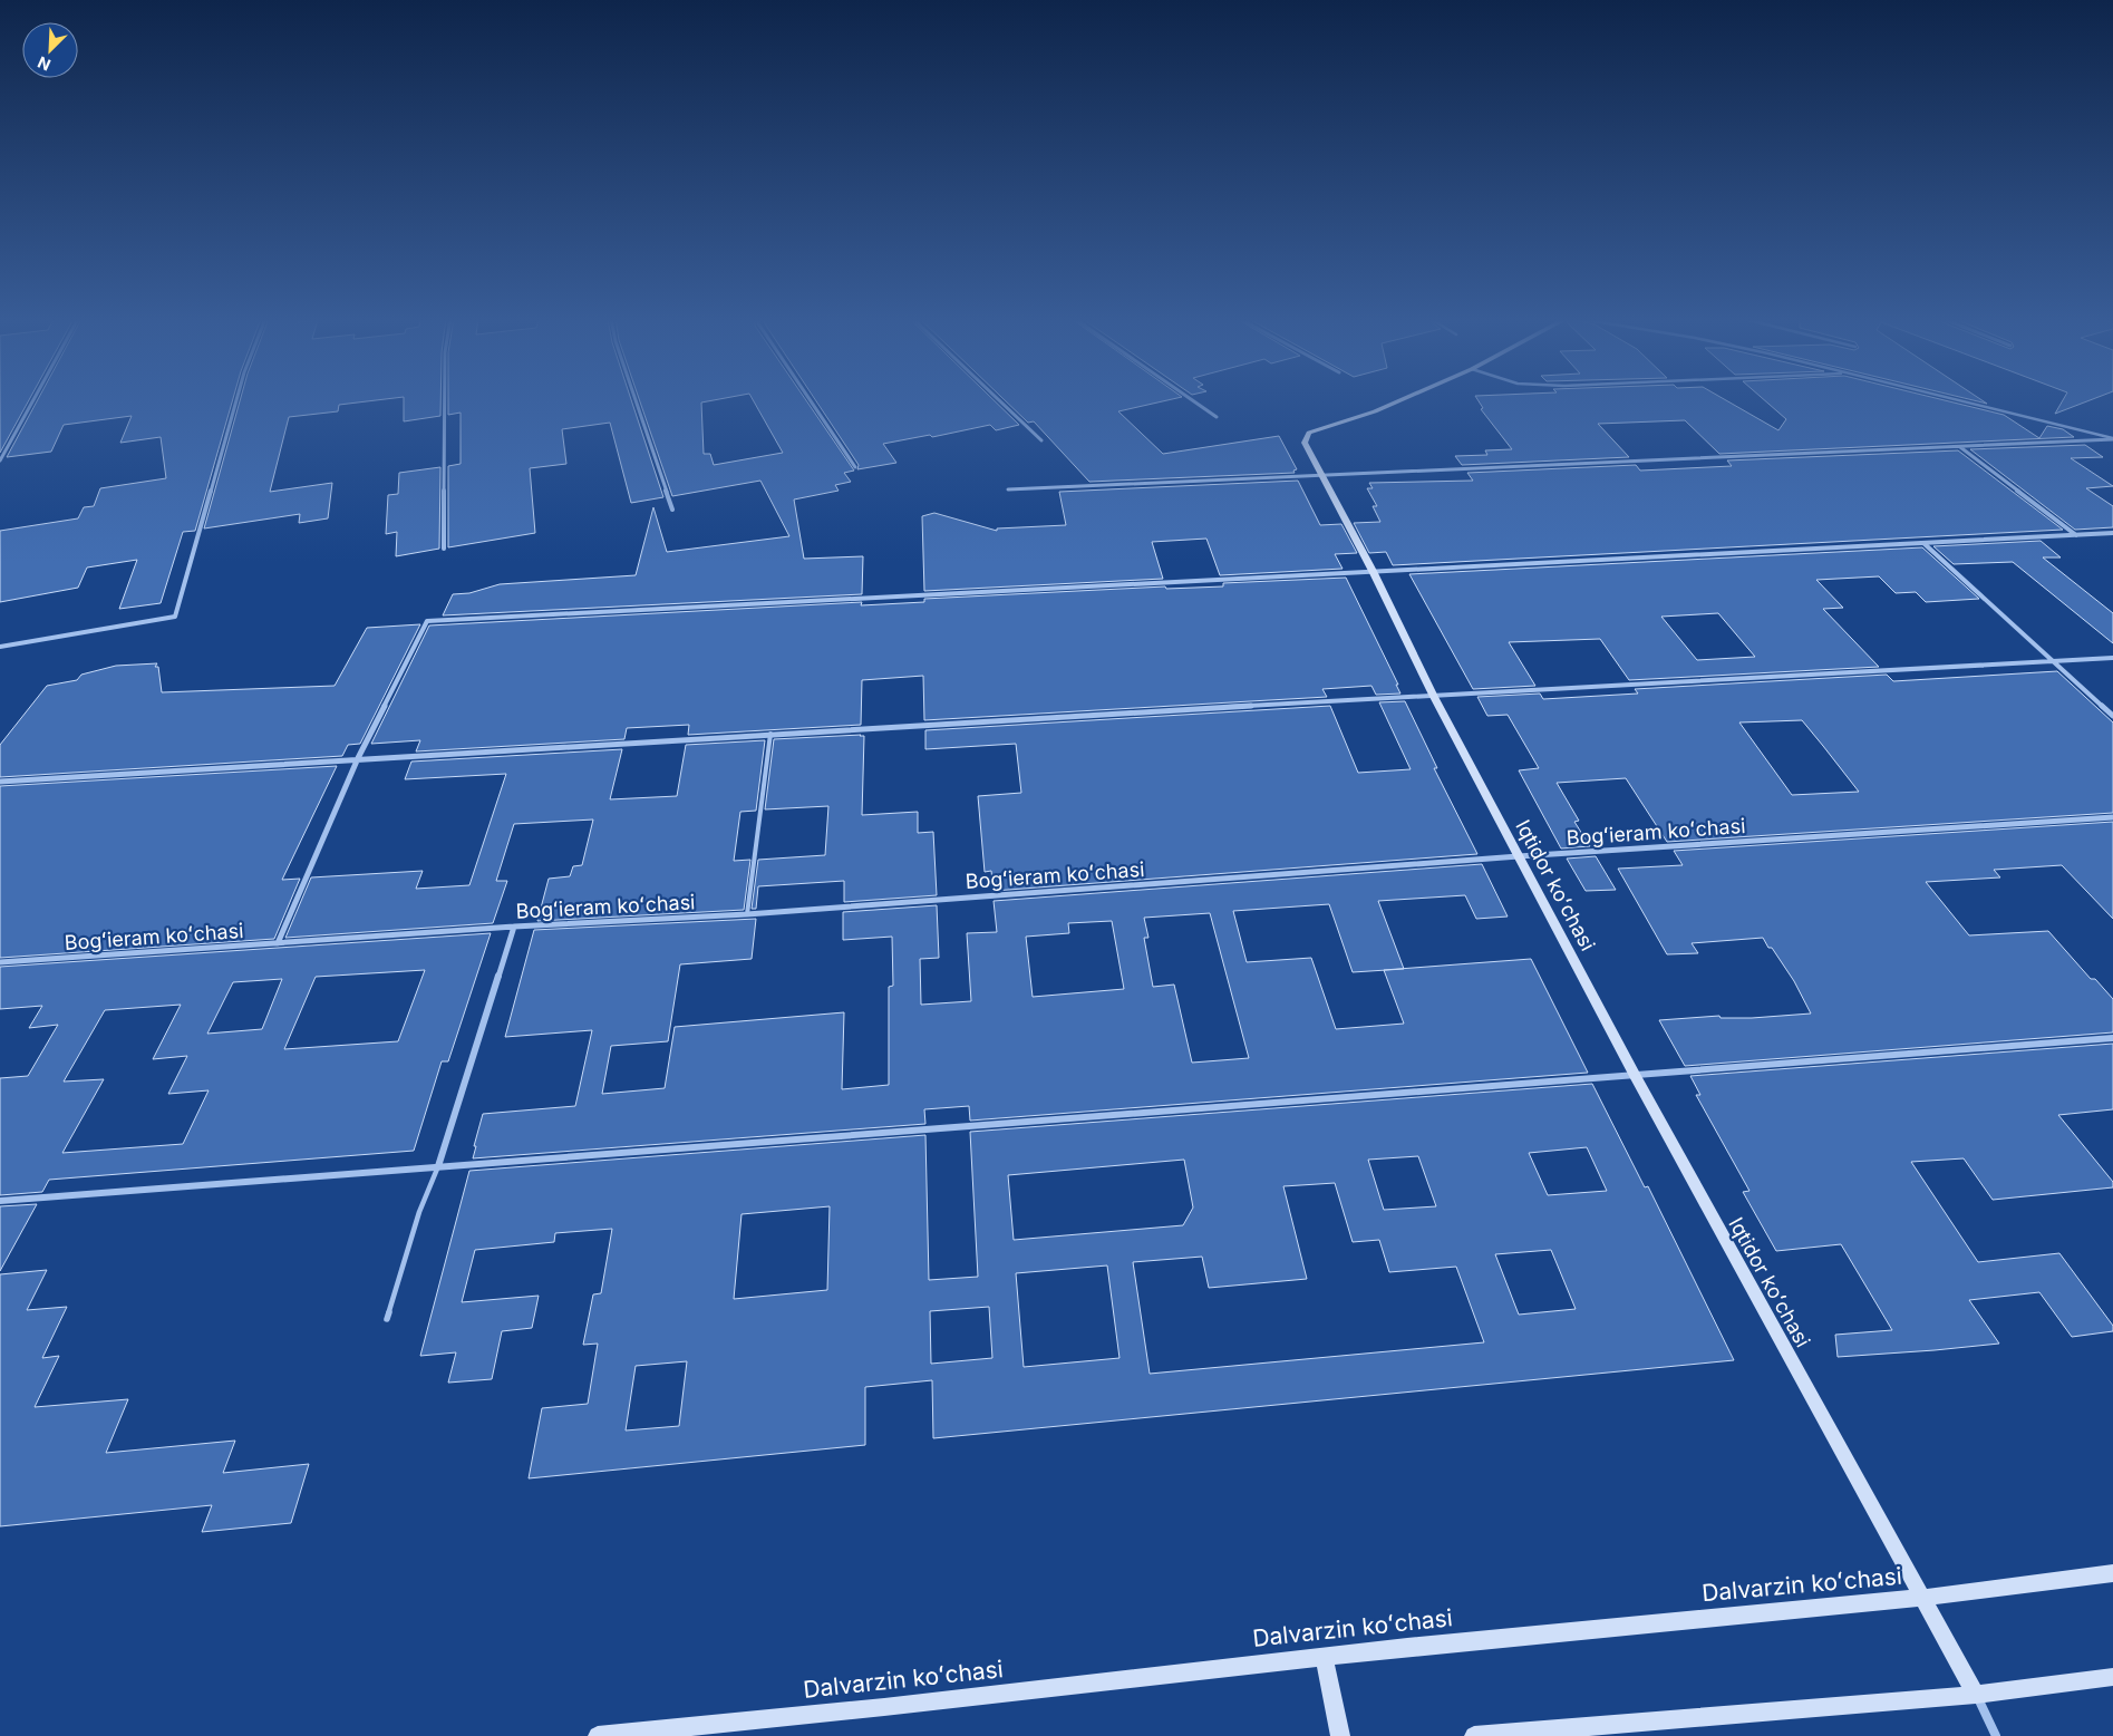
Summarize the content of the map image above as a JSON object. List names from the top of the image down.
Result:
{
  "streets": {
    "street": ["Bogʻieram koʻchasi", "Iqtidor koʻchasi", "Dalvarzin koʻchasi"]
  },
  "crossings": [
    ["Bogʻieram koʻchasi", "Iqtidor koʻchasi"],
    ["Iqtidor koʻchasi", "Dalvarzin koʻchasi"]
  ],
  "north": "bottom left"
}
